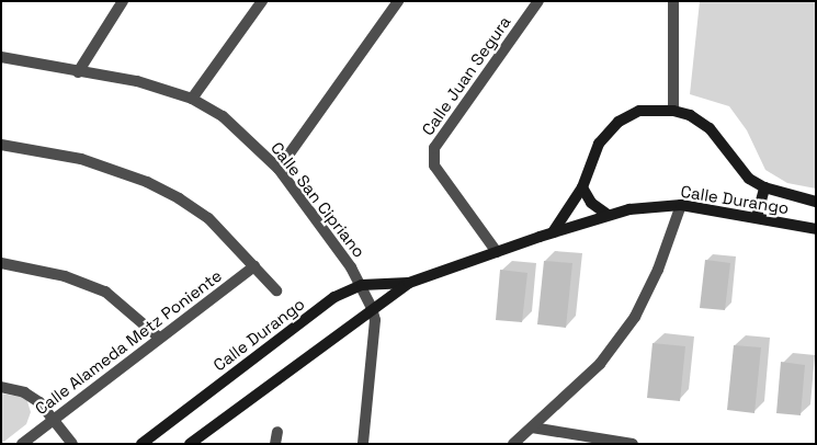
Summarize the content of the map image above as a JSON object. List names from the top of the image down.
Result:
{
  "streets": {
    "main road": ["Calle Durango"],
    "street": ["Calle Juan Segura", "Calle San Cipriano", "Calle Alameda Metz Poniente"]
  },
  "crossings": [
    ["Calle Juan Segura", "Calle Durango"],
    ["Calle San Cipriano", "Calle Durango"]
  ]
}
